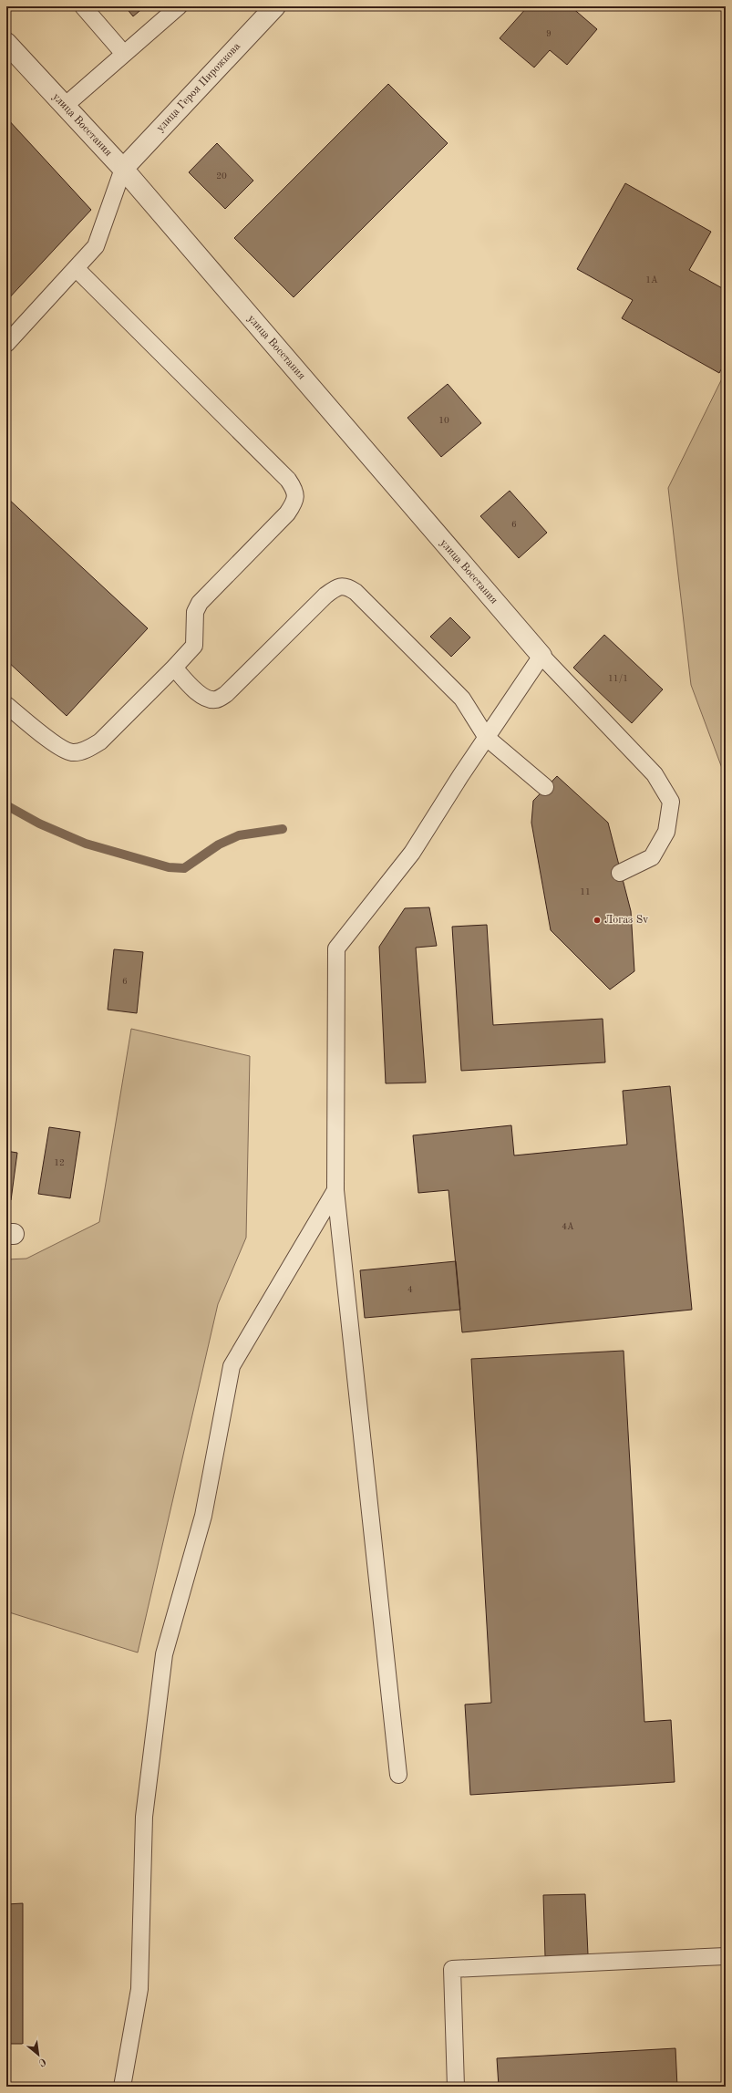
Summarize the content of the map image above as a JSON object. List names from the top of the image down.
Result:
{
  "streets": {
    "street": ["улица Героя Пирожкова", "улица Восстания"]
  },
  "crossings": [
    ["улица Героя Пирожкова", "улица Восстания"]
  ],
  "places": ["Логаз Sv"],
  "house_numbers": [
    "9",
    "20",
    "1А",
    "10",
    "6",
    "11/1",
    "11",
    "6",
    "12",
    "4А",
    "4"
  ],
  "north": "bottom right"
}
